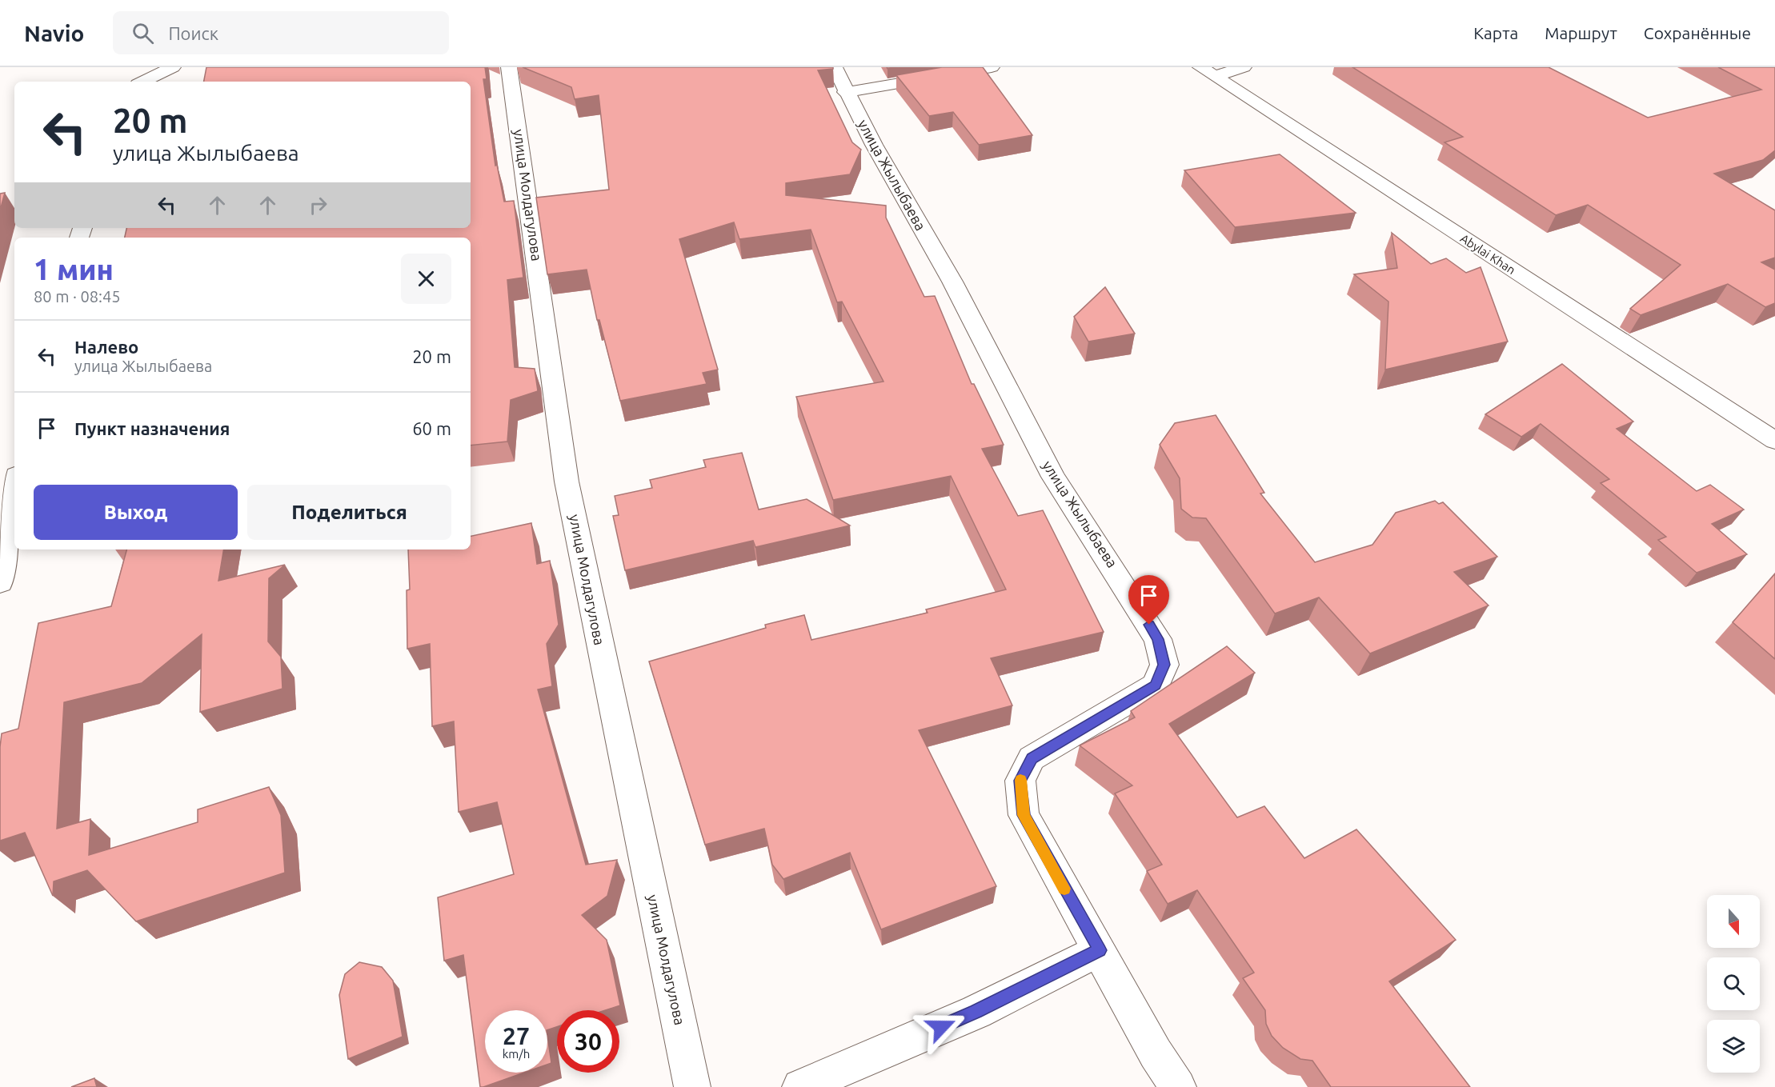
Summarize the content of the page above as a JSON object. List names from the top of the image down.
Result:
{
  "streets": {
    "street": ["улица Жылыбаева", "улица Молдагулова", "Abylai Khan"]
  },
  "north": "bottom",
  "page": {
    "header": "Navio",
    "search": "Поиск",
    "nav": ["Карта", "Маршрут", "Сохранённые"],
    "turn": ["20 m", "улица Жылыбаева"],
    "heading": ["1 мин", "80 m · 08:45"],
    "list": [
      {
        "name": "Налево",
        "note": "улица Жылыбаева",
        "value": "20 m"
      },
      {
        "name": "Пункт назначения",
        "value": "60 m"
      }
    ],
    "buttons": ["Выход", "Поделиться"],
    "speed": "27 km/h",
    "limit": "30"
  }
}
